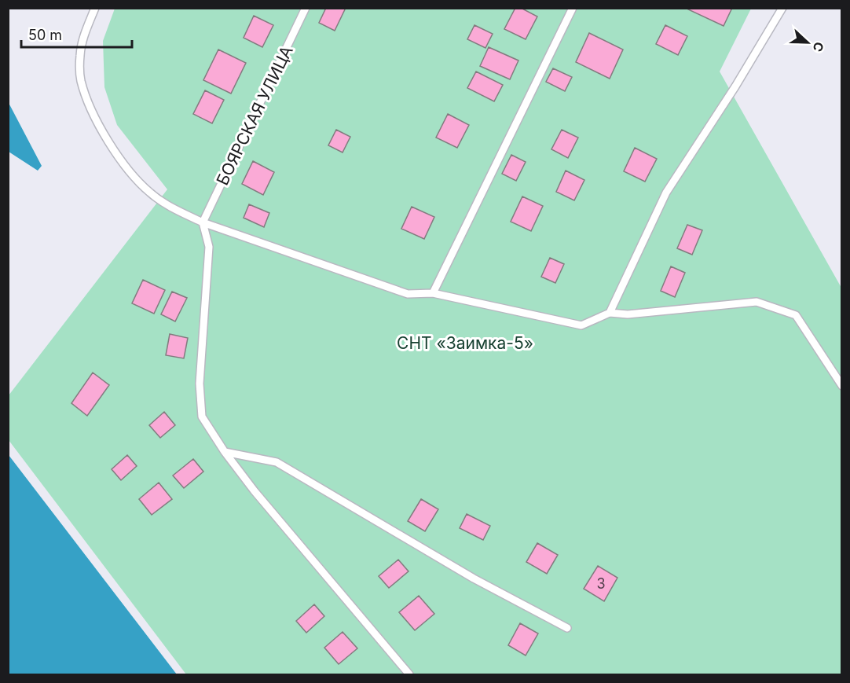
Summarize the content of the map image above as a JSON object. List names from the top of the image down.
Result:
{
  "streets": {
    "lane": ["БОЯРСКАЯ УЛИЦА"]
  },
  "parks": ["СНТ «Заимка-5»"],
  "house_numbers": ["3"],
  "scale_bar": "50 m",
  "north": "right"
}
